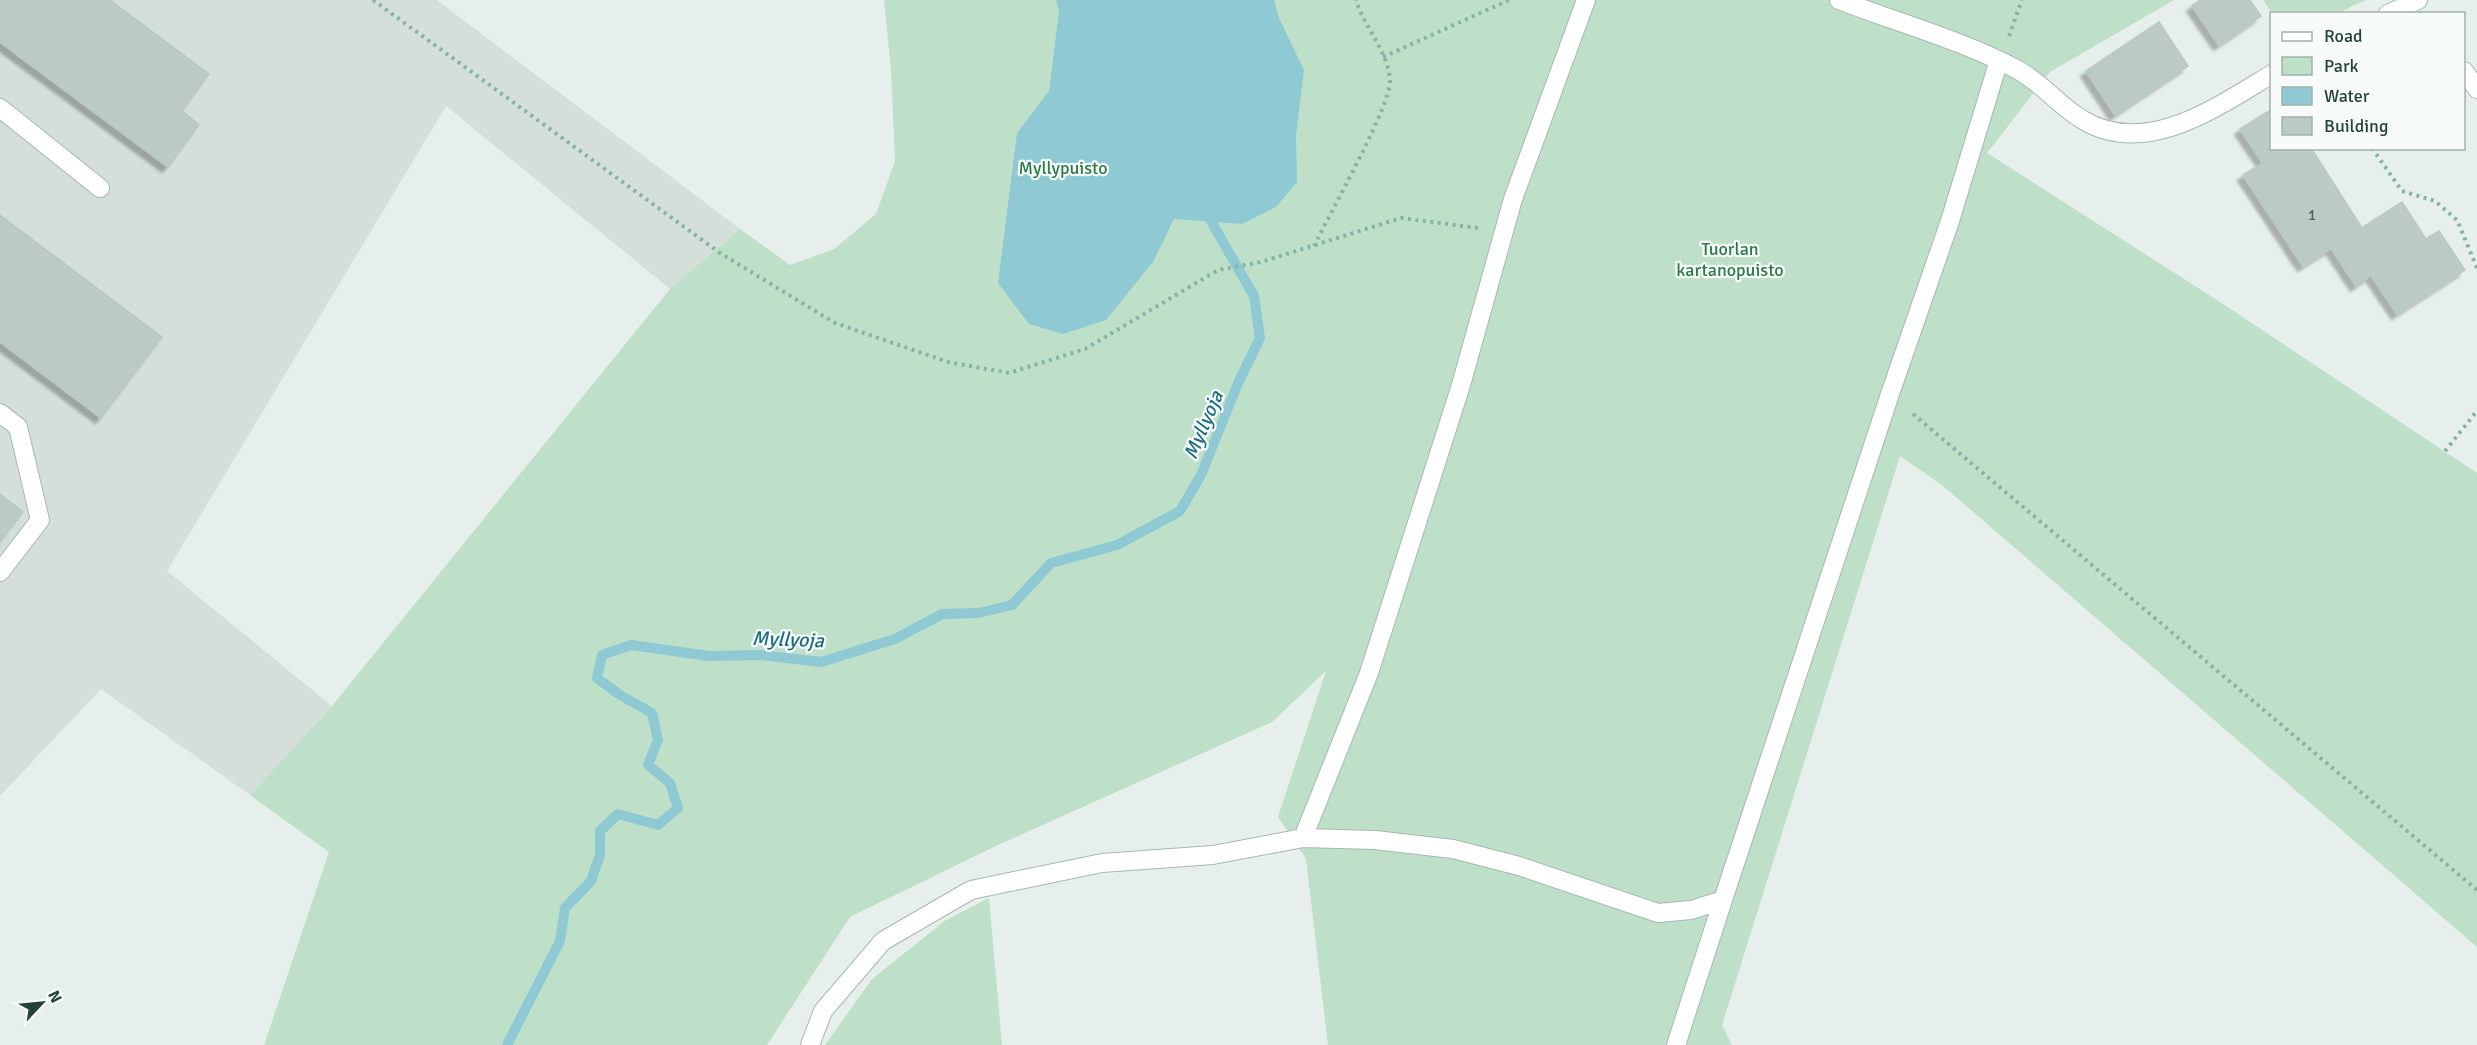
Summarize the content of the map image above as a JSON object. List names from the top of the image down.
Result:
{
  "water": ["Myllyoja"],
  "parks": ["Myllypuisto", "Tuorlan kartanopuisto"],
  "house_numbers": ["1"],
  "legend": [
    "Road",
    "Park",
    "Water",
    "Building"
  ],
  "north": "top right"
}
